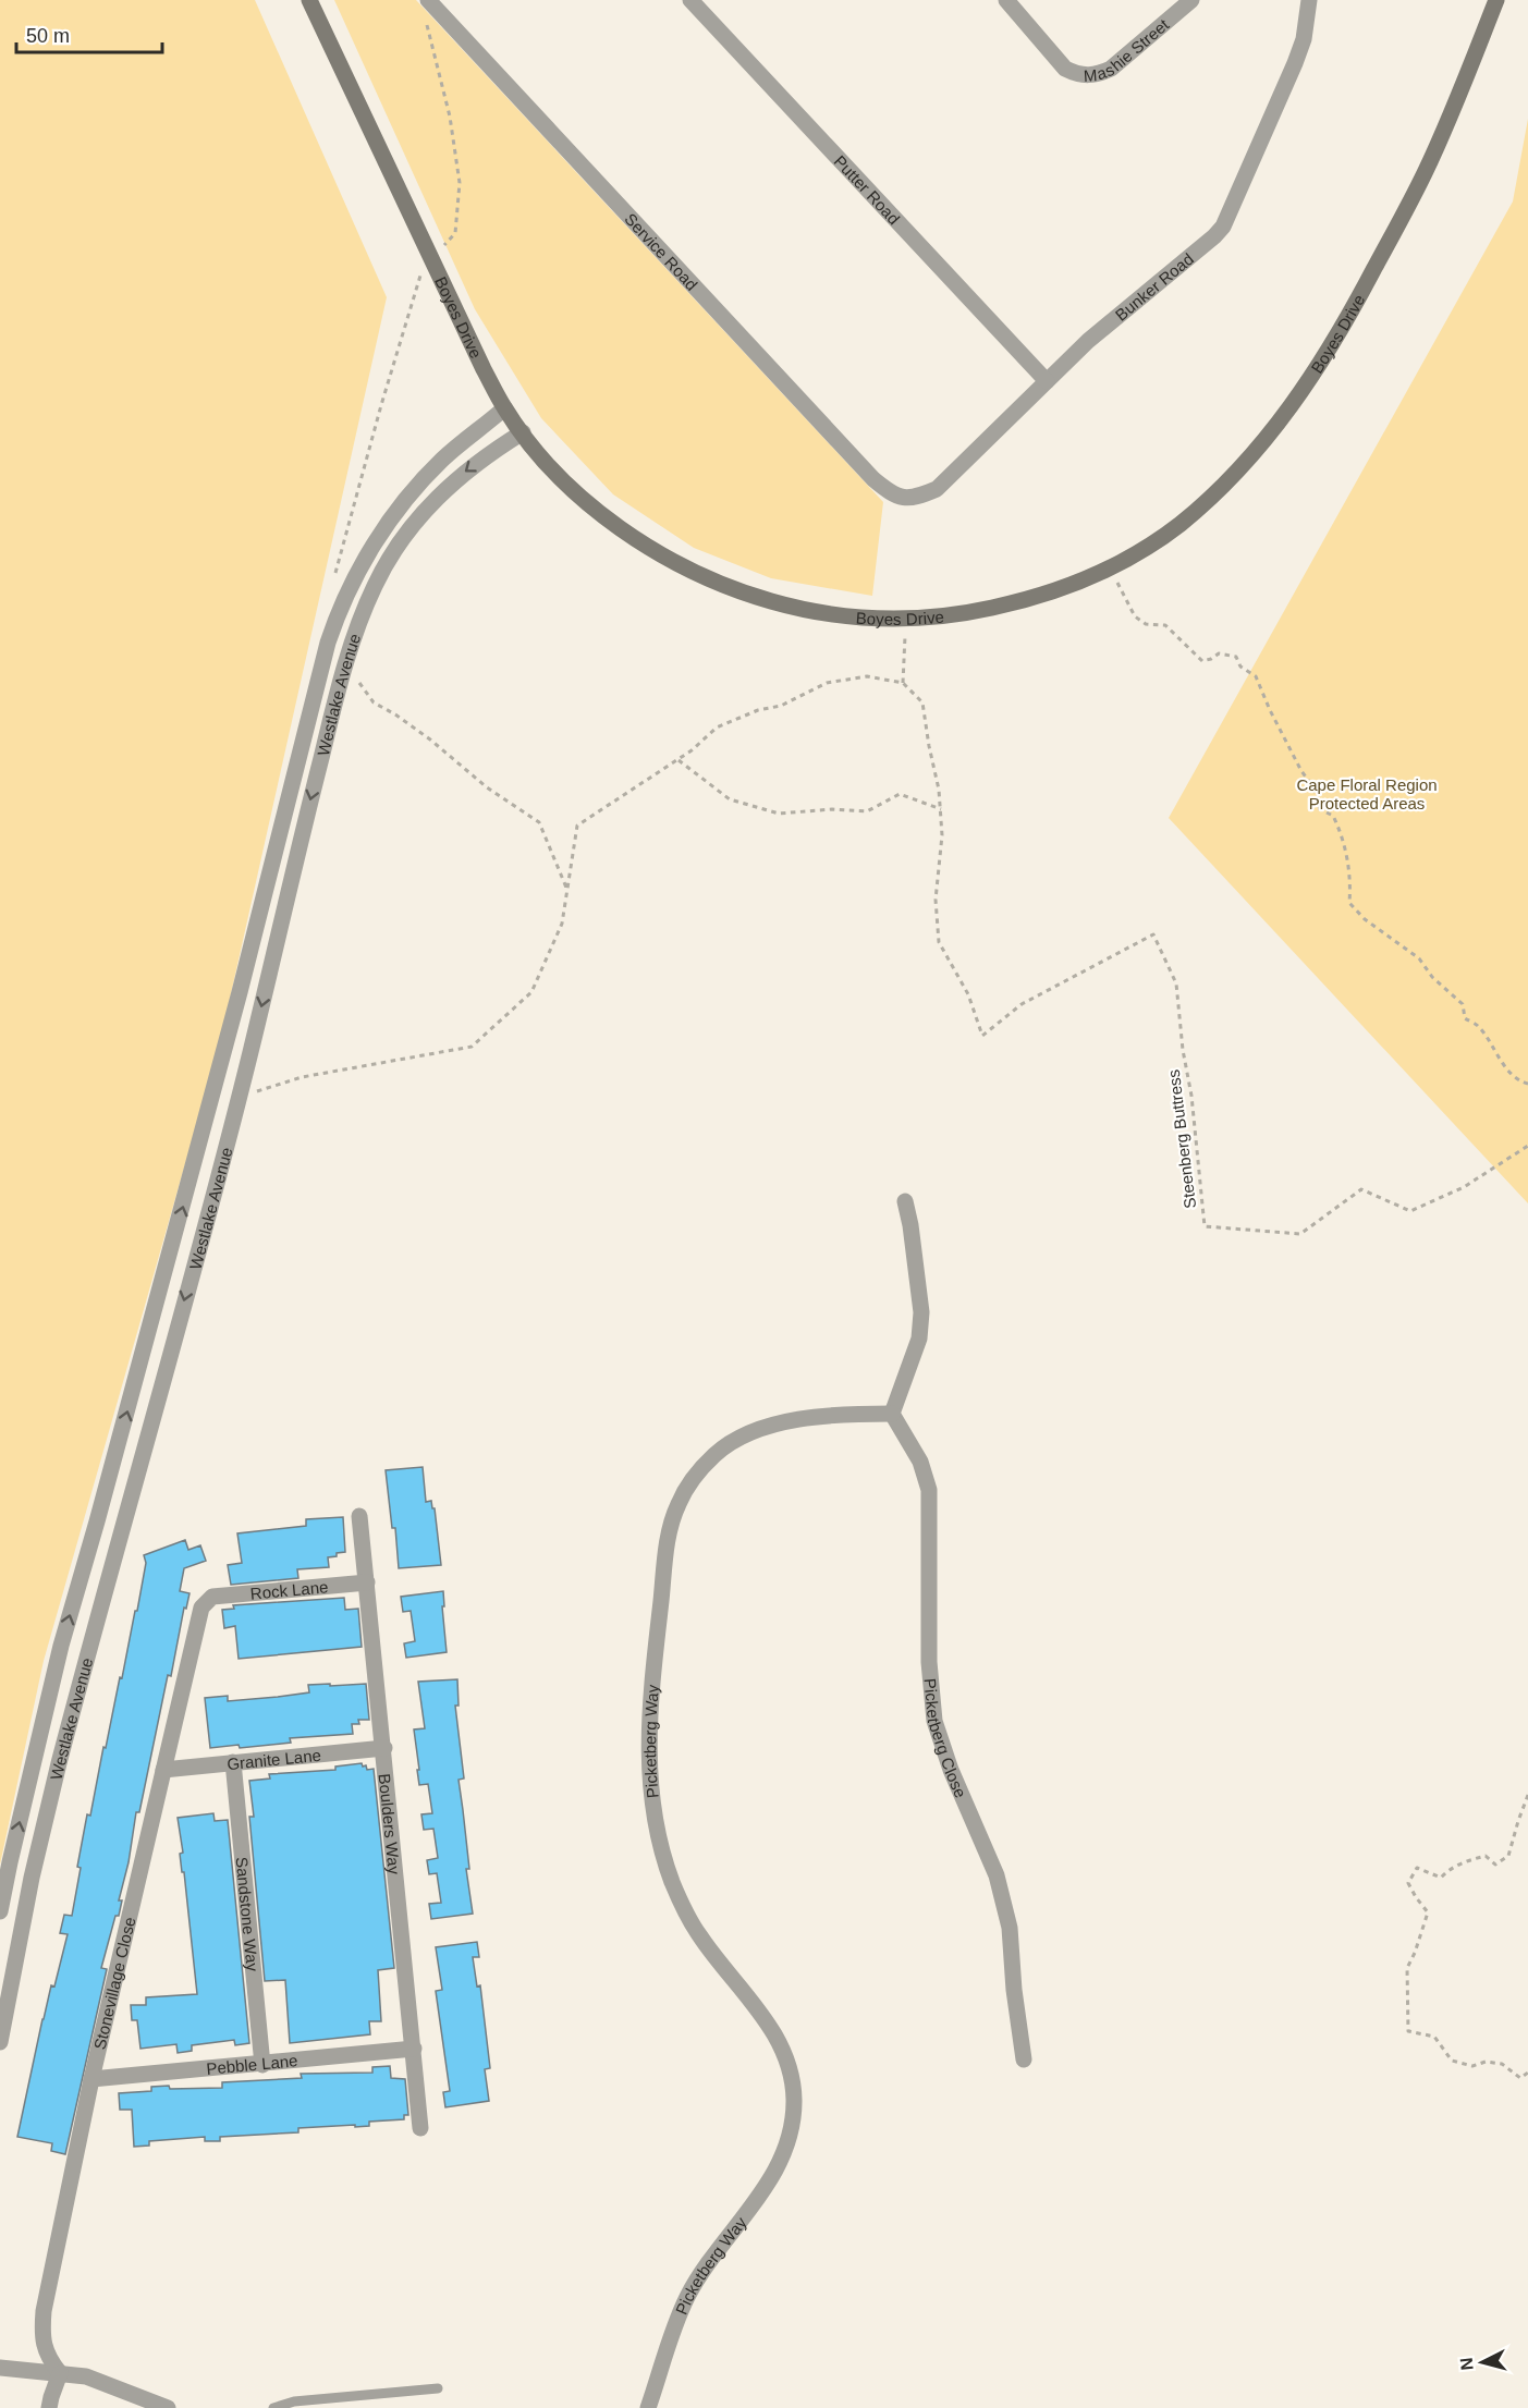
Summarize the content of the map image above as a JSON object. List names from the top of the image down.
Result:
{
  "streets": {
    "main road": ["Boyes Drive"],
    "street": [
      "Mashie Street",
      "Putter Road",
      "Service Road",
      "Bunker Road",
      "Westlake Avenue",
      "Rock Lane",
      "Picketberg Close",
      "Picketberg Way",
      "Granite Lane",
      "Boulders Way",
      "Sandstone Way",
      "Stonevillage Close",
      "Pebble Lane"
    ],
    "path": ["Steenberg Buttress"]
  },
  "crossings": [
    ["Putter Road", "Bunker Road"],
    ["Service Road", "Bunker Road"],
    ["Boyes Drive", "Westlake Avenue"],
    ["Rock Lane", "Boulders Way"],
    ["Rock Lane", "Stonevillage Close"],
    ["Picketberg Close", "Picketberg Way"],
    ["Granite Lane", "Boulders Way"],
    ["Granite Lane", "Sandstone Way"],
    ["Granite Lane", "Stonevillage Close"],
    ["Boulders Way", "Pebble Lane"],
    ["Sandstone Way", "Pebble Lane"],
    ["Stonevillage Close", "Pebble Lane"]
  ],
  "parks": ["Cape Floral Region Protected Areas"],
  "scale_bar": "50 m",
  "north": "left"
}
